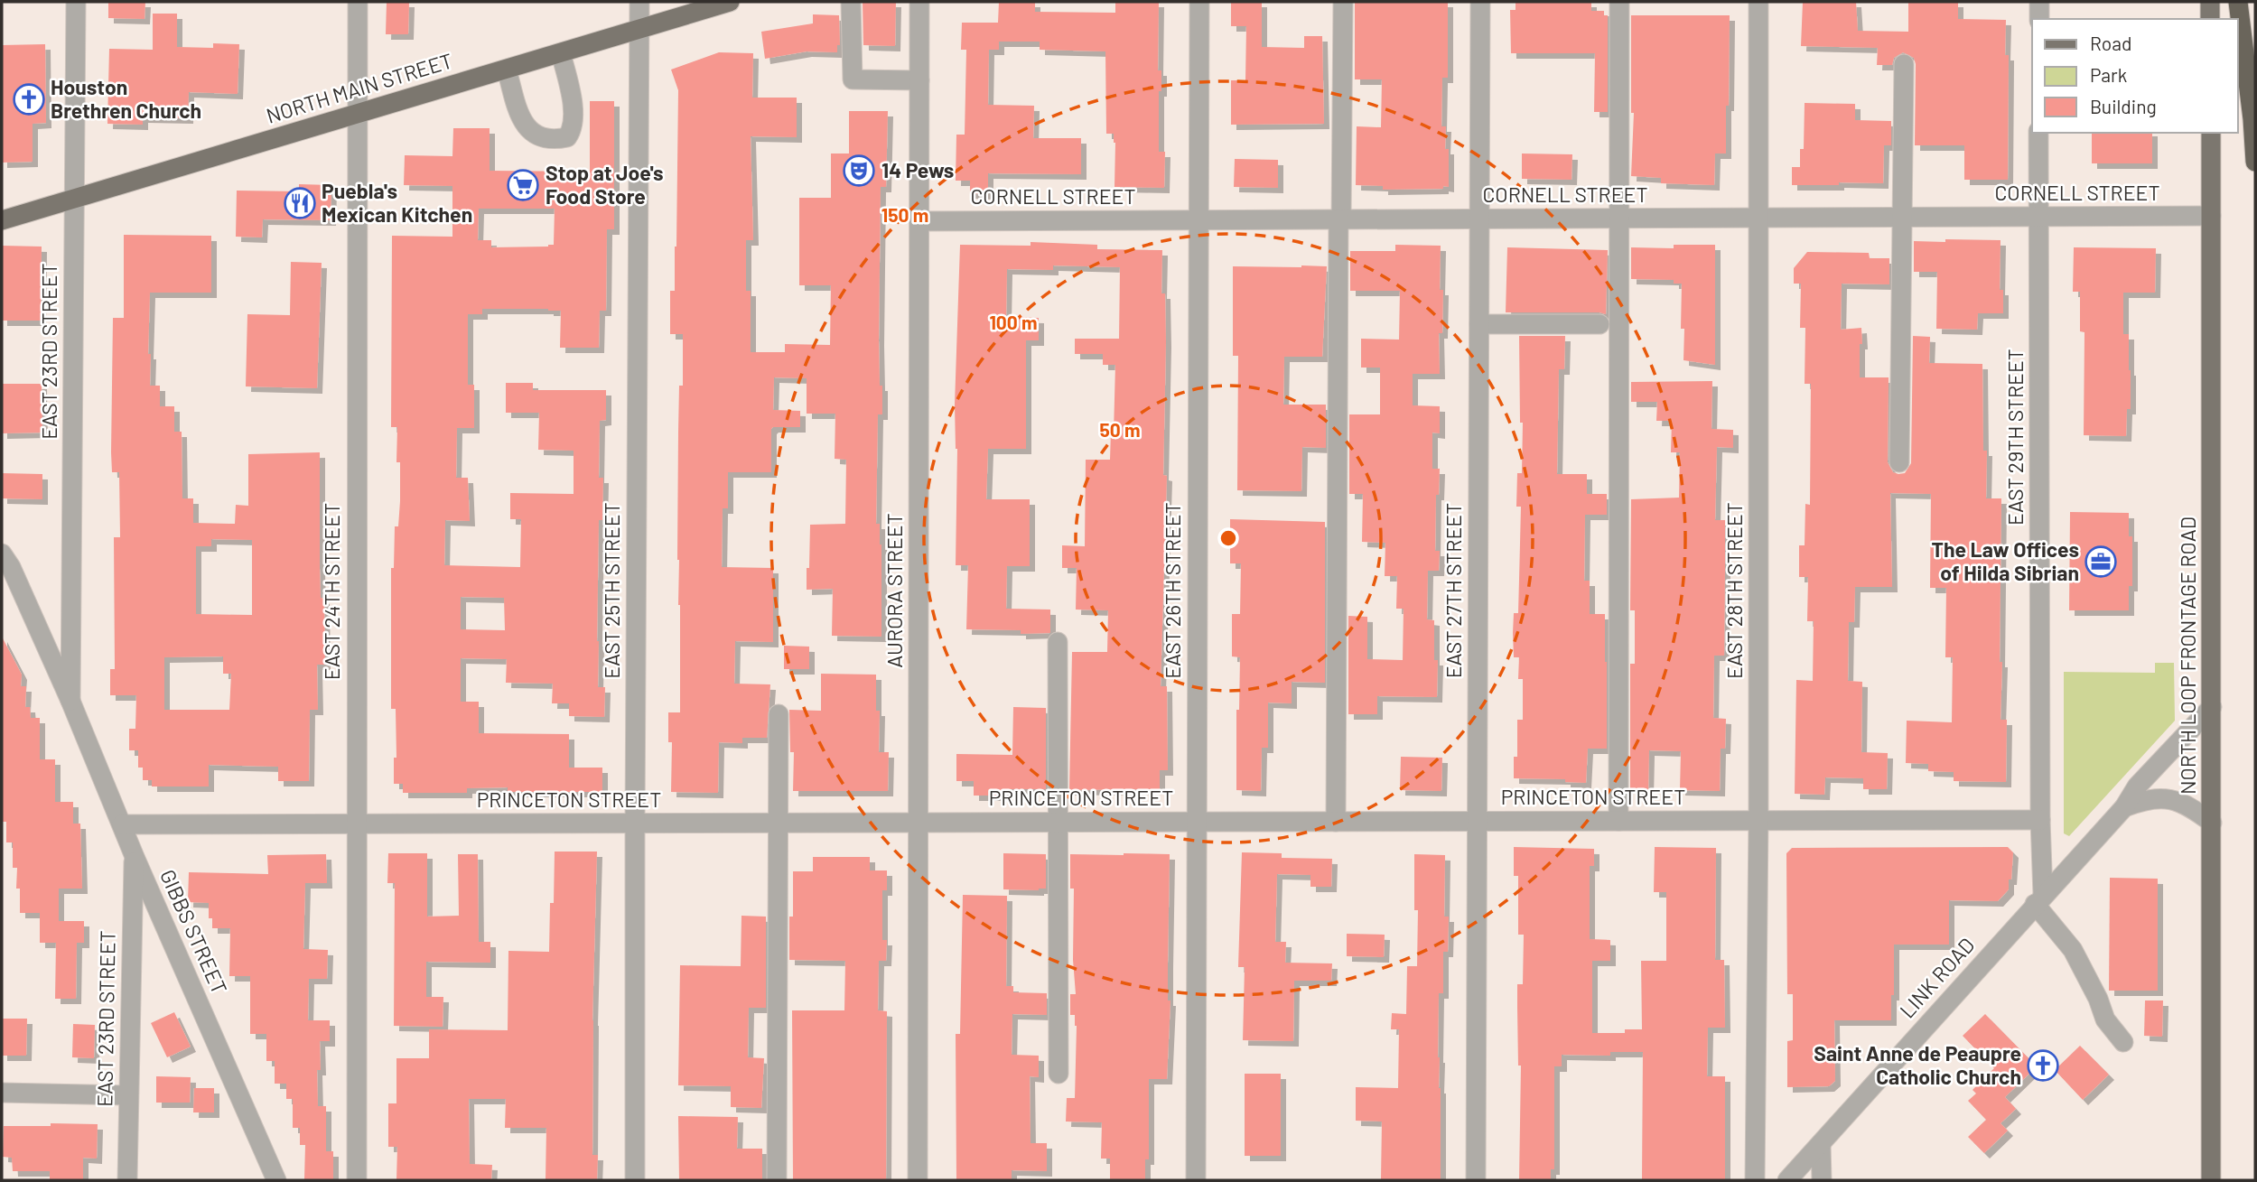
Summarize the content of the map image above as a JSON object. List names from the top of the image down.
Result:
{
  "streets": {
    "main road": ["NORTH MAIN STREET", "NORTH LOOP FRONTAGE ROAD"],
    "street": [
      "CORNELL STREET",
      "EAST 23RD STREET",
      "EAST 29TH STREET",
      "EAST 25TH STREET",
      "AURORA STREET",
      "EAST 26TH STREET",
      "EAST 27TH STREET",
      "EAST 28TH STREET",
      "EAST 24TH STREET",
      "PRINCETON STREET",
      "GIBBS STREET",
      "LINK ROAD"
    ]
  },
  "crossings": [
    ["NORTH MAIN STREET", "EAST 23RD STREET"],
    ["NORTH MAIN STREET", "EAST 25TH STREET"],
    ["NORTH MAIN STREET", "EAST 24TH STREET"],
    ["CORNELL STREET", "EAST 29TH STREET"],
    ["CORNELL STREET", "AURORA STREET"],
    ["CORNELL STREET", "EAST 26TH STREET"],
    ["CORNELL STREET", "EAST 27TH STREET"],
    ["CORNELL STREET", "EAST 28TH STREET"],
    ["CORNELL STREET", "NORTH LOOP FRONTAGE ROAD"],
    ["EAST 23RD STREET", "GIBBS STREET"],
    ["EAST 29TH STREET", "PRINCETON STREET"],
    ["EAST 29TH STREET", "LINK ROAD"],
    ["EAST 25TH STREET", "PRINCETON STREET"],
    ["AURORA STREET", "PRINCETON STREET"],
    ["EAST 26TH STREET", "PRINCETON STREET"],
    ["EAST 27TH STREET", "PRINCETON STREET"],
    ["EAST 28TH STREET", "PRINCETON STREET"],
    ["EAST 24TH STREET", "PRINCETON STREET"],
    ["NORTH LOOP FRONTAGE ROAD", "LINK ROAD"],
    ["PRINCETON STREET", "GIBBS STREET"]
  ],
  "places": {
    "church": ["Houston Brethren Church", "Saint Anne de Peaupre Catholic Church"],
    "theatre": ["14 Pews"],
    "supermarket": ["Stop at Joe's Food Store"],
    "restaurant": ["Puebla's Mexican Kitchen"],
    "office": ["The Law Offices of Hilda Sibrian"]
  },
  "legend": ["Road", "Park", "Building"],
  "rings": ["150 m", "100 m", "50 m"]
}
